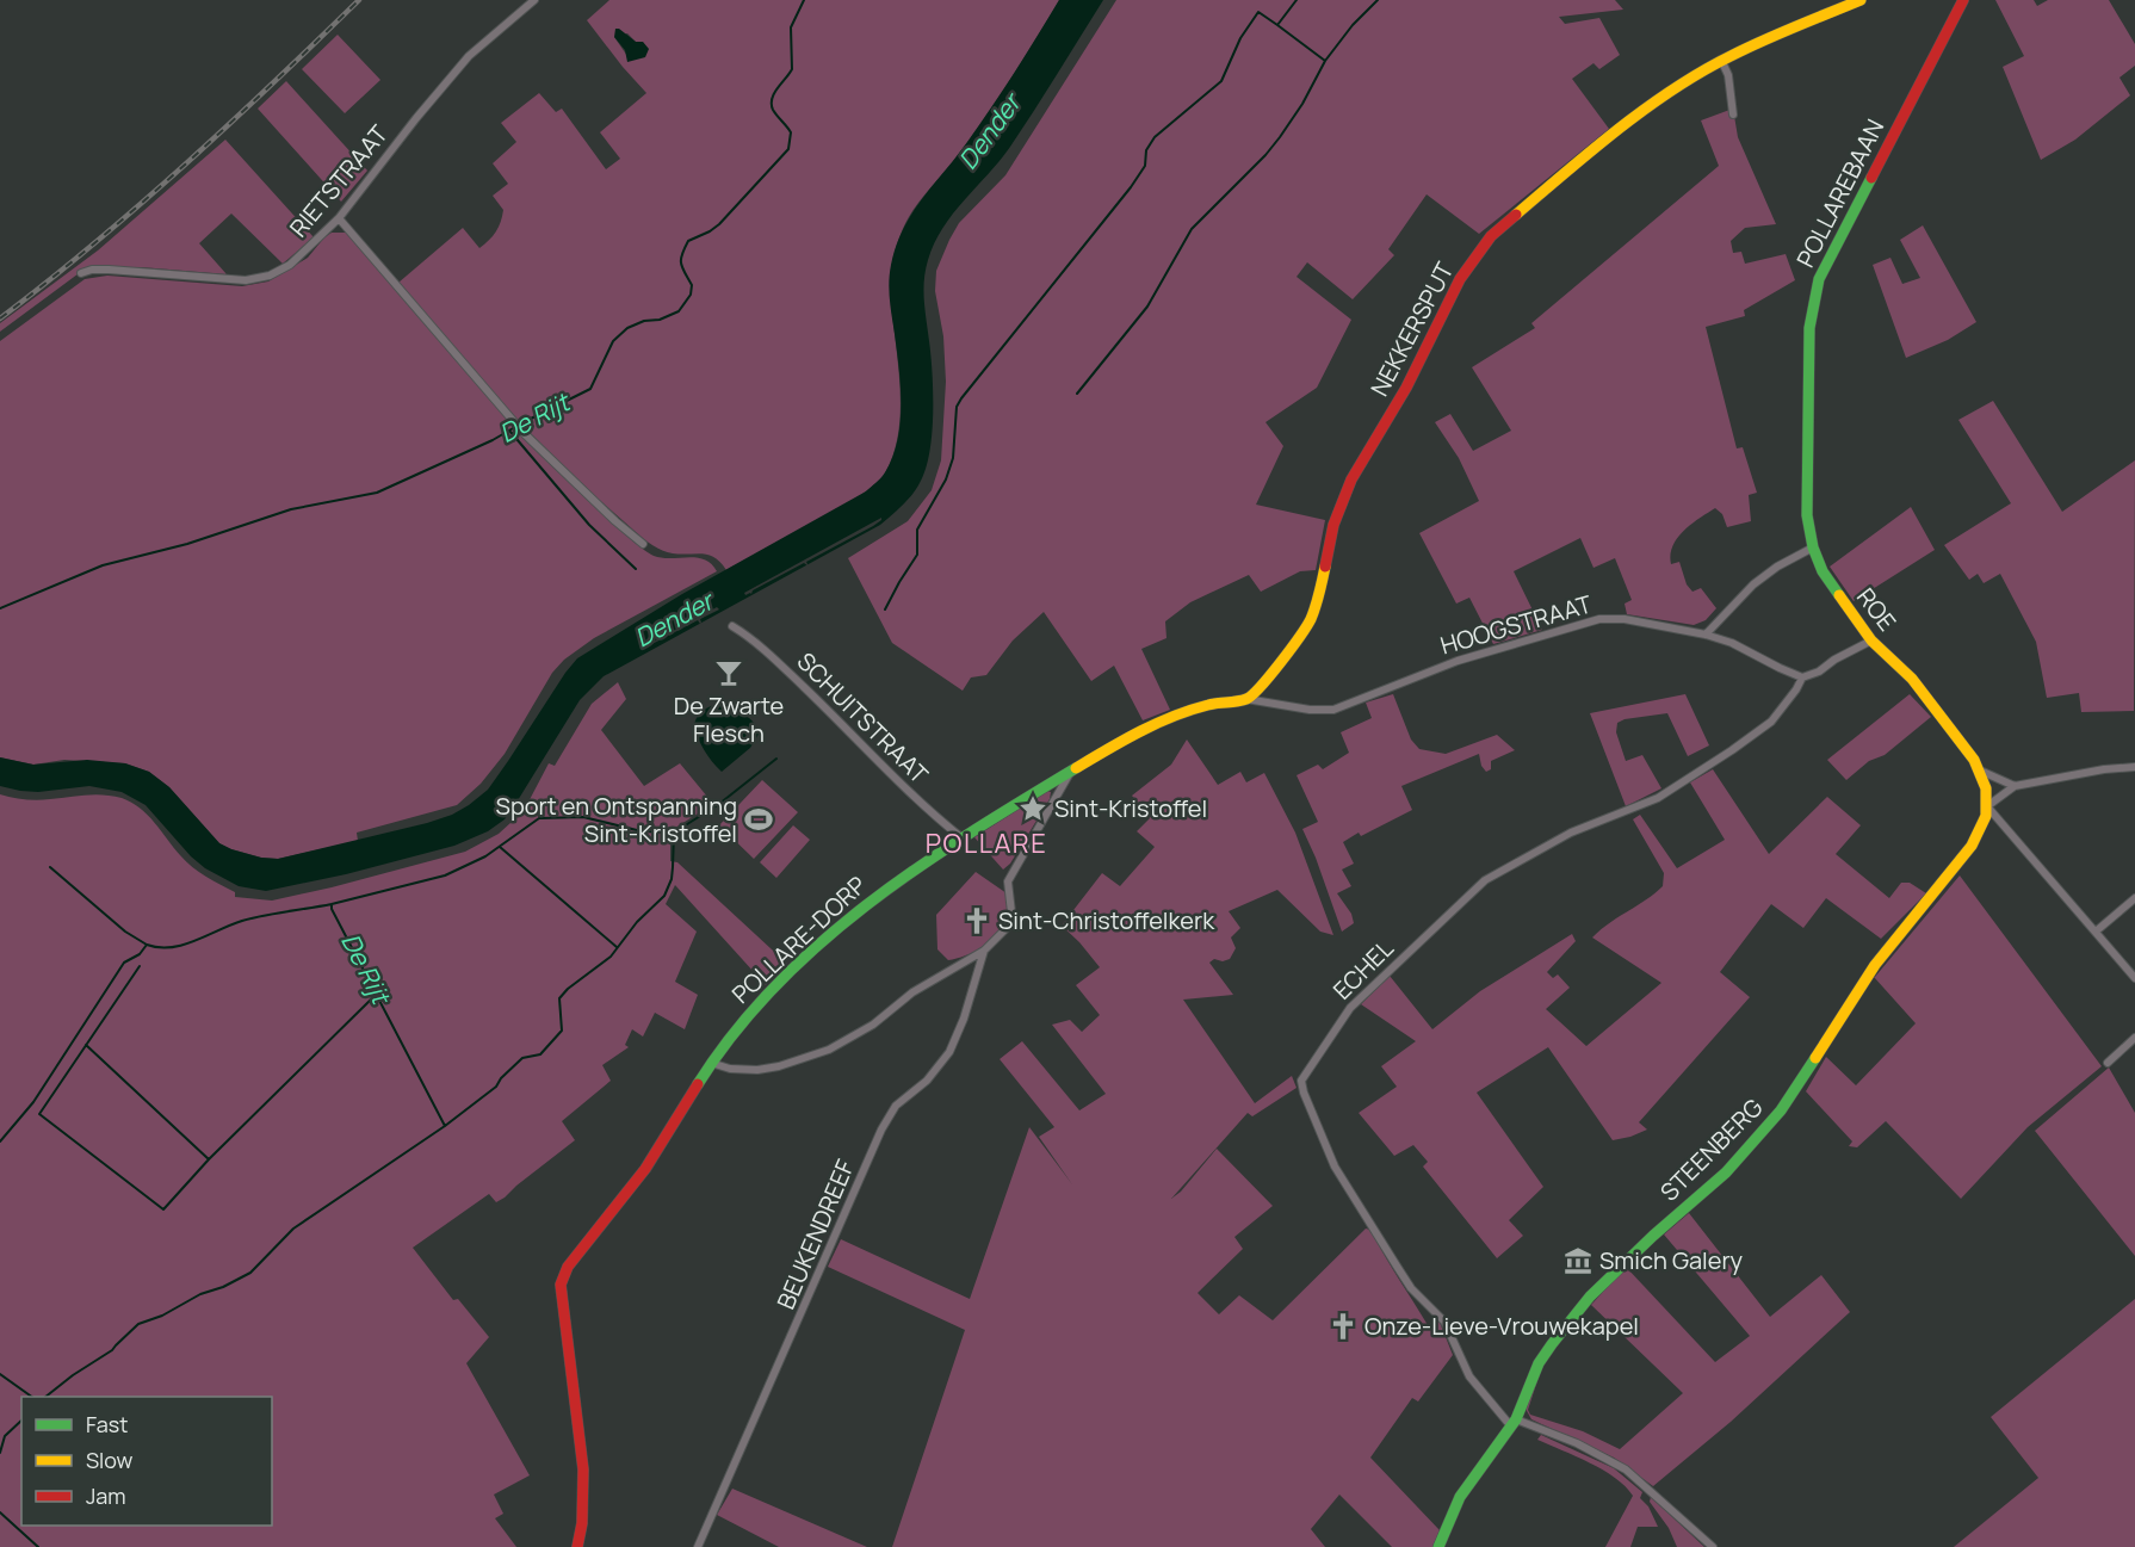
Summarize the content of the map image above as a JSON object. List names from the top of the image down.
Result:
{
  "streets": {
    "street": [
      "RIETSTRAAT",
      "POLLAREBAAN",
      "NEKKERSPUT",
      "ROE",
      "HOOGSTRAAT",
      "SCHUITSTRAAT",
      "POLLARE-DORP",
      "ECHEL",
      "STEENBERG",
      "BEUKENDREEF"
    ]
  },
  "crossings": [
    ["POLLAREBAAN", "ROE"],
    ["NEKKERSPUT", "HOOGSTRAAT"],
    ["NEKKERSPUT", "POLLARE-DORP"],
    ["HOOGSTRAAT", "POLLARE-DORP"],
    ["HOOGSTRAAT", "ECHEL"],
    ["SCHUITSTRAAT", "POLLARE-DORP"],
    ["ECHEL", "STEENBERG"]
  ],
  "districts": ["POLLARE"],
  "water": ["Dender", "De Rijt"],
  "places": {
    "bar": ["De Zwarte Flesch"],
    "place": ["Sint-Kristoffel"],
    "sports": ["Sport en Ontspanning Sint-Kristoffel"],
    "church": ["Sint-Christoffelkerk", "Onze-Lieve-Vrouwekapel"],
    "museum": ["Smich Galery"]
  },
  "legend": ["Fast", "Slow", "Jam"]
}
